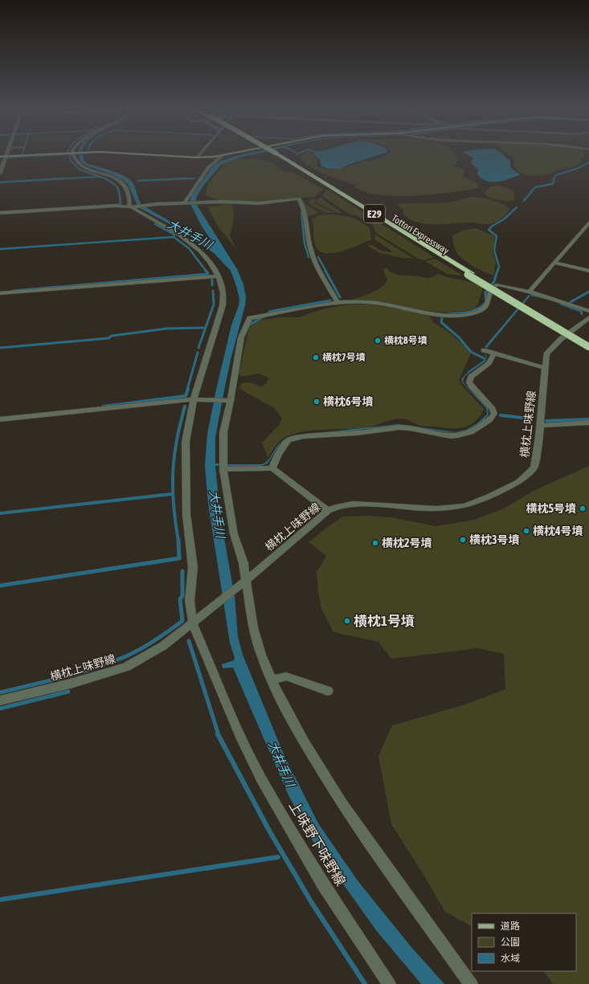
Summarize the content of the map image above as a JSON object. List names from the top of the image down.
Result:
{
  "streets": {
    "highway": ["E29", "Tottori Expressway"],
    "street": ["横枕上味野線", "上味野下味野線"]
  },
  "crossings": [
    ["横枕上味野線", "上味野下味野線"]
  ],
  "water": ["大井手川"],
  "places": [
    "横枕8号墳",
    "横枕7号墳",
    "横枕6号墳",
    "横枕5号墳",
    "横枕4号墳",
    "横枕3号墳",
    "横枕2号墳",
    "横枕1号墳"
  ],
  "legend": ["道路", "公園", "水域"]
}
